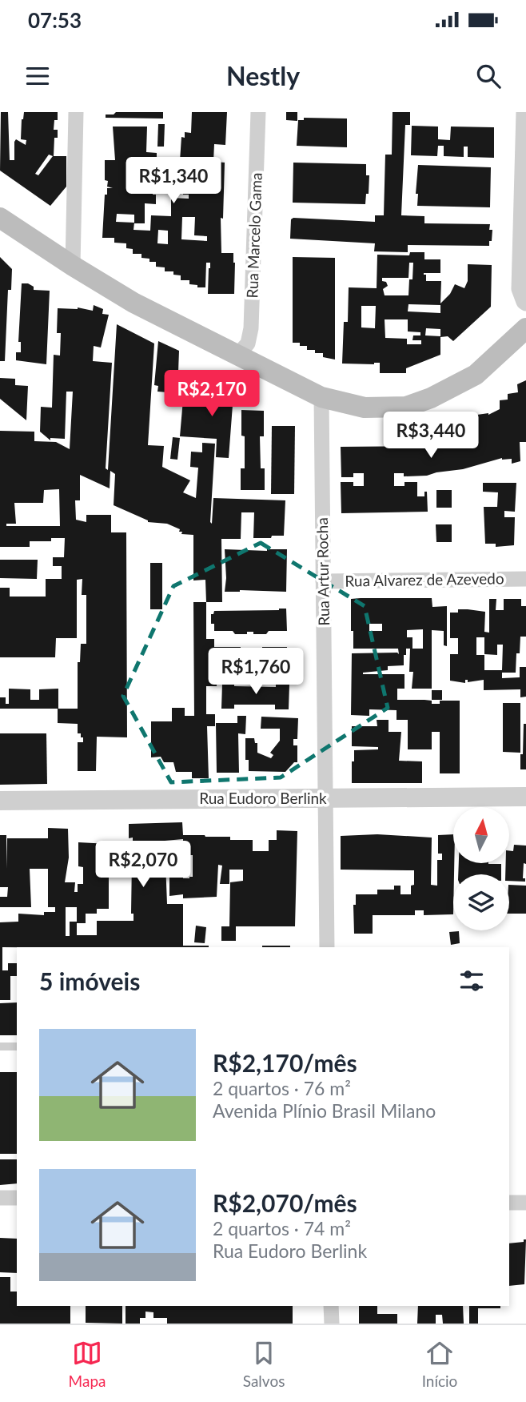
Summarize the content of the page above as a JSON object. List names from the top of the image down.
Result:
{
  "streets": {
    "street": [
      "Rua Marcelo Gama",
      "Rua Artur Rocha",
      "Rua Alvarez de Azevedo",
      "Rua Eudoro Berlink"
    ]
  },
  "crossings": [
    ["Rua Artur Rocha", "Rua Alvarez de Azevedo"],
    ["Rua Artur Rocha", "Rua Eudoro Berlink"]
  ],
  "north": "top",
  "page": {
    "status": "07:53",
    "header": "Nestly",
    "price": [
      "R$1,340",
      "R$2,170",
      "R$3,440",
      "R$1,760",
      "R$2,070"
    ],
    "heading": "5 imóveis",
    "list": [
      {
        "name": "R$2,170/mês",
        "note": "2 quartos · 76 m² · Avenida Plínio Brasil Milano"
      },
      {
        "name": "R$2,070/mês",
        "note": "2 quartos · 74 m² · Rua Eudoro Berlink"
      }
    ],
    "tabs": ["Mapa", "Salvos", "Início"]
  }
}
